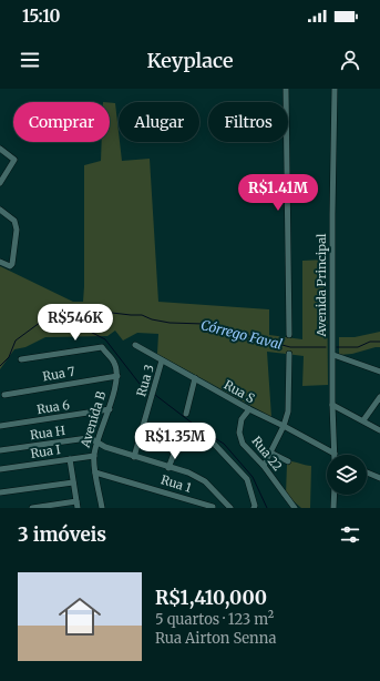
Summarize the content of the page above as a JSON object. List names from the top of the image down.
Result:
{
  "streets": {
    "street": [
      "Avenida Principal",
      "Rua 7",
      "Rua 3",
      "Rua S",
      "Rua 6",
      "Avenida B",
      "Rua H",
      "Rua I",
      "Rua 22",
      "Rua 1"
    ]
  },
  "crossings": [
    ["Rua 7", "Avenida B"],
    ["Rua 3", "Rua S"],
    ["Rua 3", "Rua H"],
    ["Rua S", "Rua 22"],
    ["Rua 6", "Avenida B"],
    ["Avenida B", "Rua H"],
    ["Avenida B", "Rua I"],
    ["Avenida B", "Rua 1"],
    ["Rua H", "Rua 1"]
  ],
  "water": ["Córrego Faval"],
  "page": {
    "status": "15:10",
    "header": "Keyplace",
    "chip": ["Comprar", "Alugar", "Filtros"],
    "price": ["R$1.41M", "R$546K", "R$1.35M"],
    "heading": "3 imóveis",
    "list": [
      {
        "name": "R$1,410,000",
        "note": "5 quartos · 123 m² · Rua Airton Senna"
      }
    ]
  }
}
